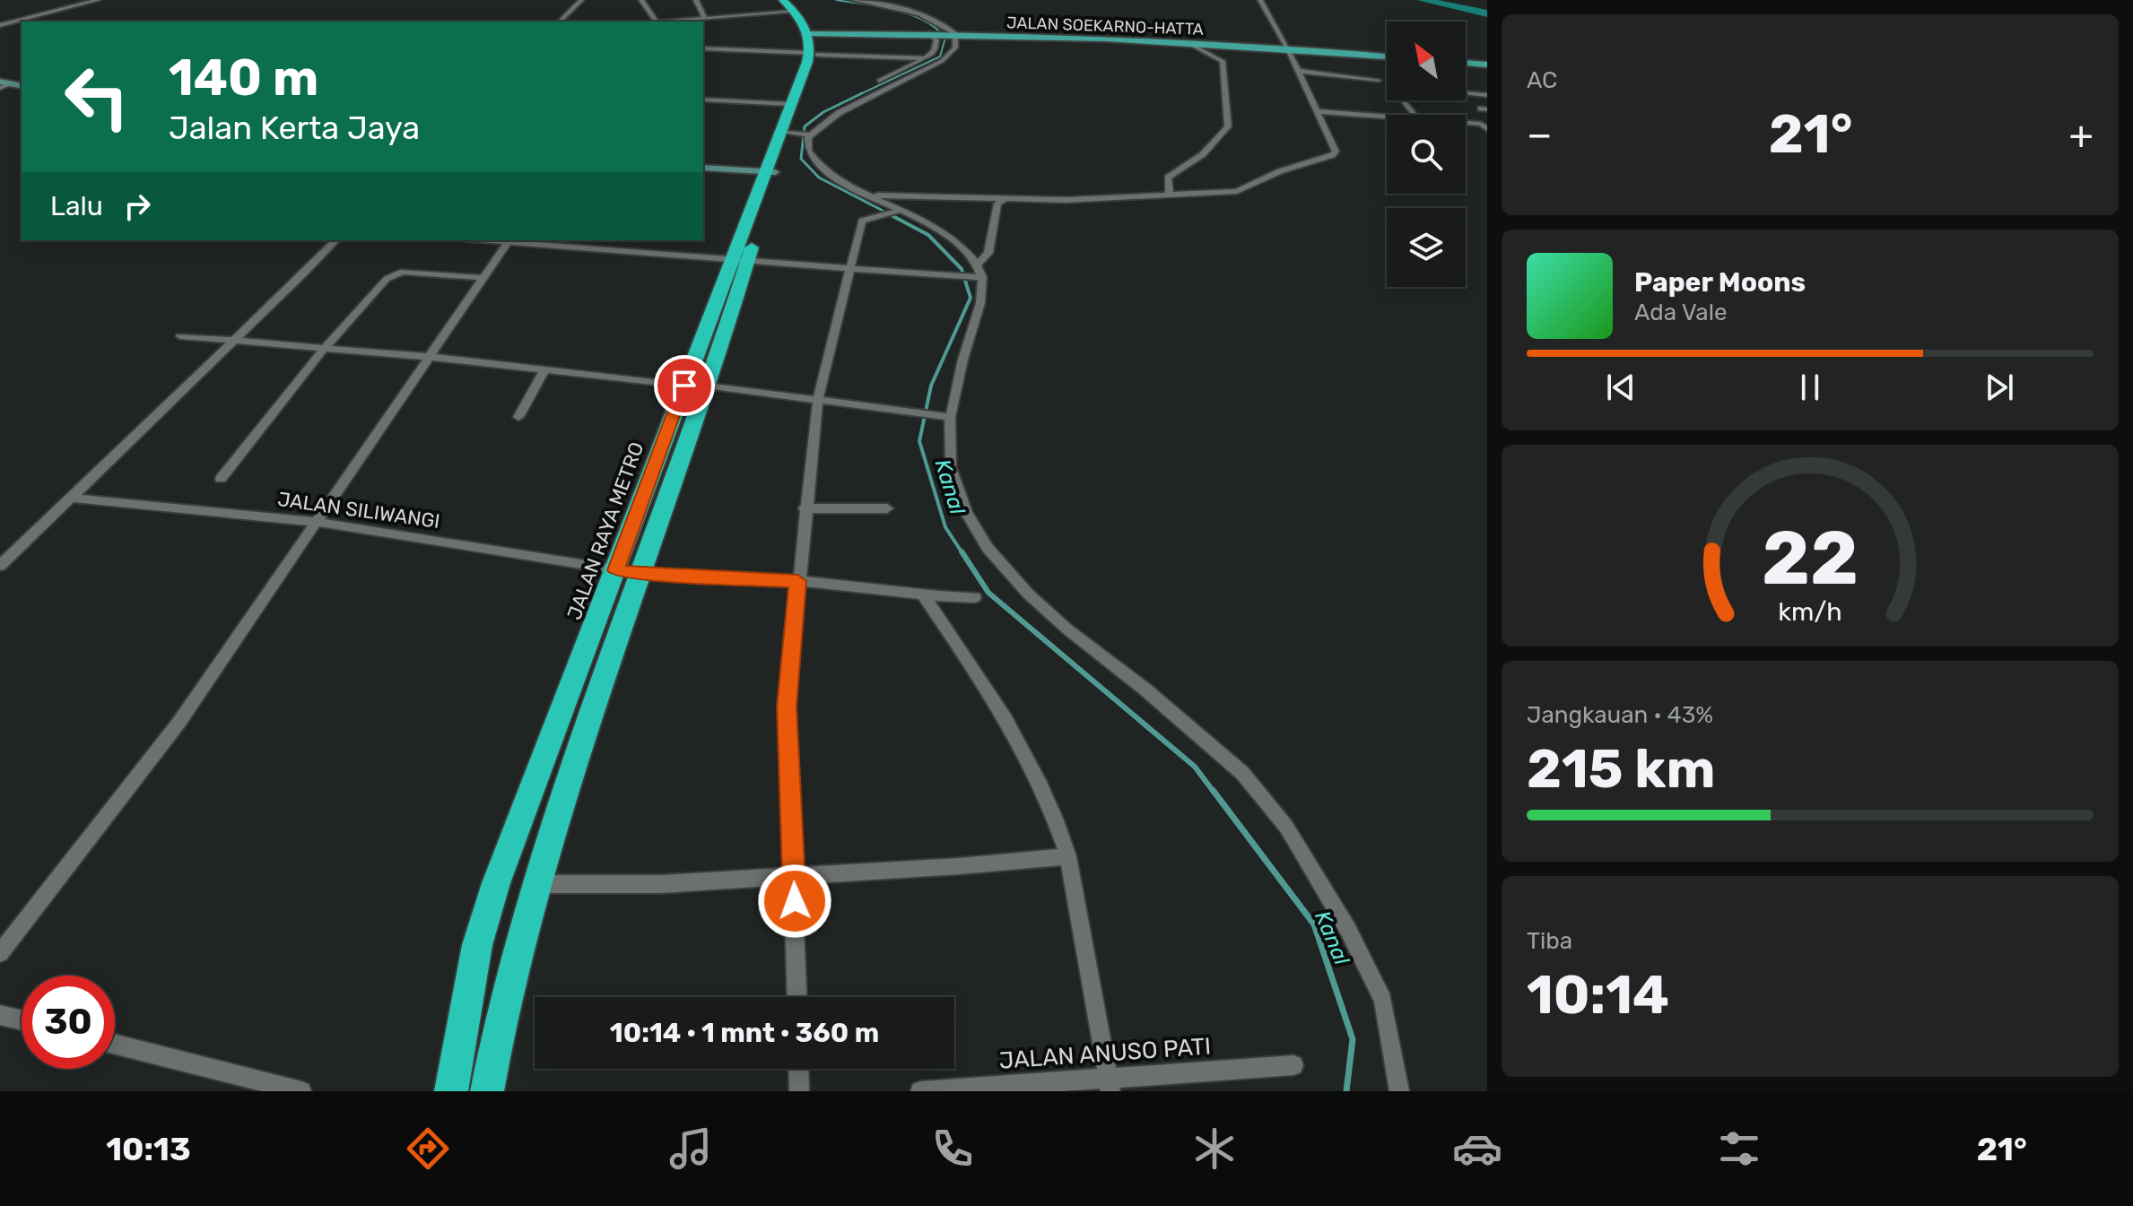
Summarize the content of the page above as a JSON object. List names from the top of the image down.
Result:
{
  "streets": {
    "highway": ["JALAN RAYA METRO"],
    "main road": ["JALAN SOEKARNO-HATTA"],
    "street": ["JALAN SILIWANGI", "JALAN ANUSO PATI"]
  },
  "crossings": [
    ["JALAN SILIWANGI", "JALAN RAYA METRO"]
  ],
  "water": ["Kanal"],
  "north": "top left",
  "page": {
    "tile": [
      "AC",
      ["Jangkauan · 43%", "215 km"],
      ["Tiba", "10:14"]
    ],
    "turn": ["140 m", "Jalan Kerta Jaya"],
    "heat": ["−", "21°", "+"],
    "then": "Lalu",
    "song": ["Paper Moons", "Ada Vale"],
    "limit": "30",
    "trip": "10:14 · 1 mnt · 360 m",
    "tabs": ["10:13", "21°"],
    "gauge": ["22", "km/h"]
  }
}
